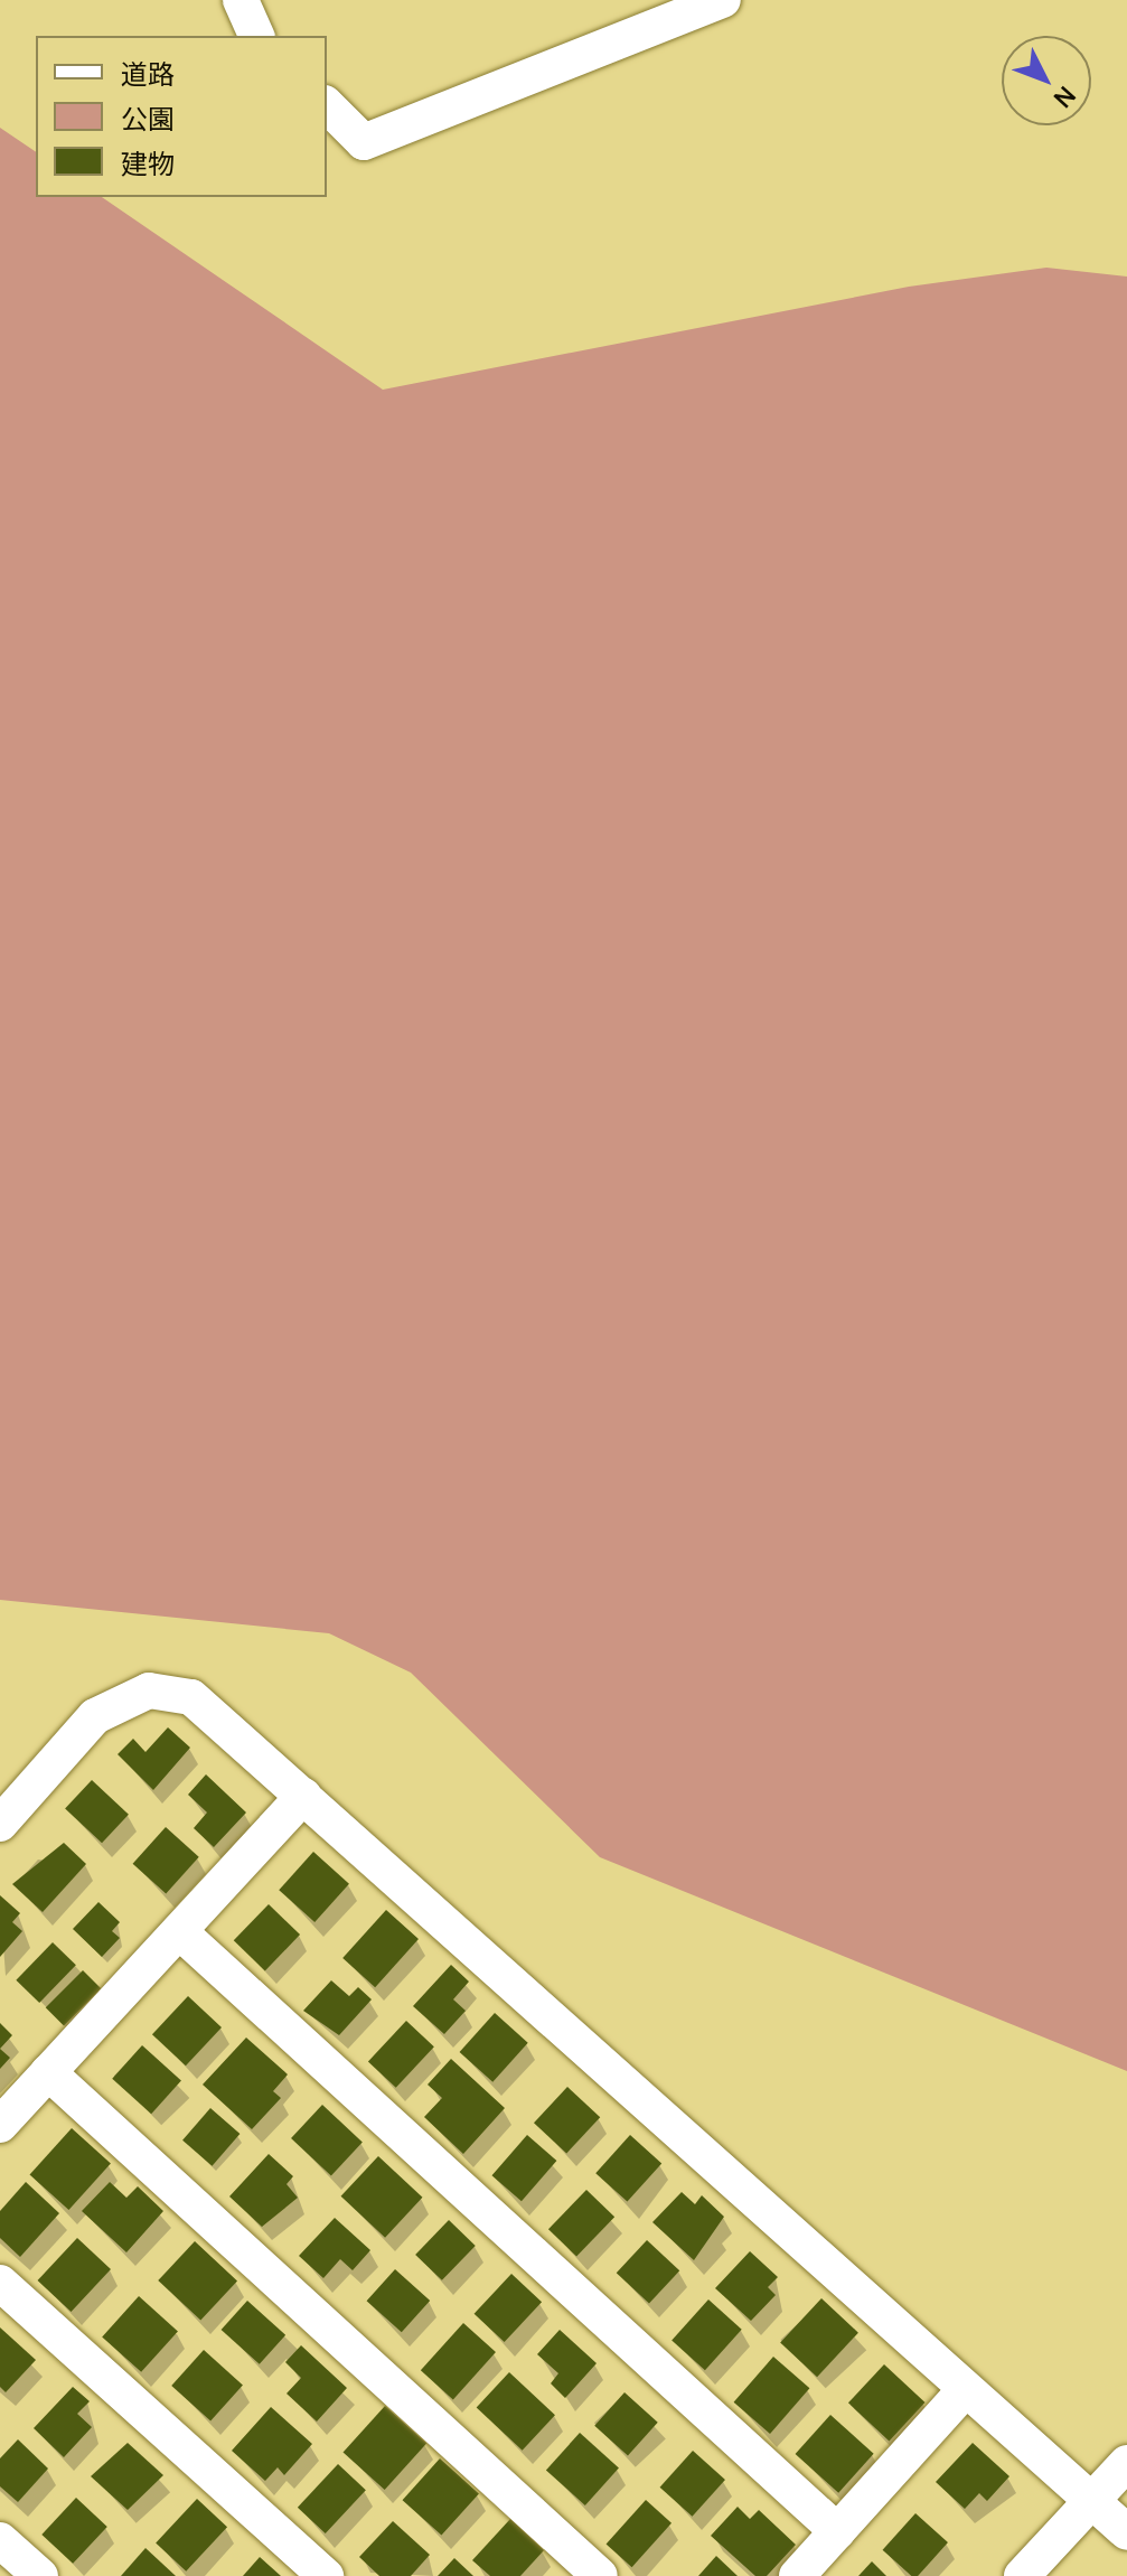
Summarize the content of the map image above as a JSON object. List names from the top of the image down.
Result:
{
  "legend": ["道路", "公園", "建物"],
  "north": "bottom right"
}
